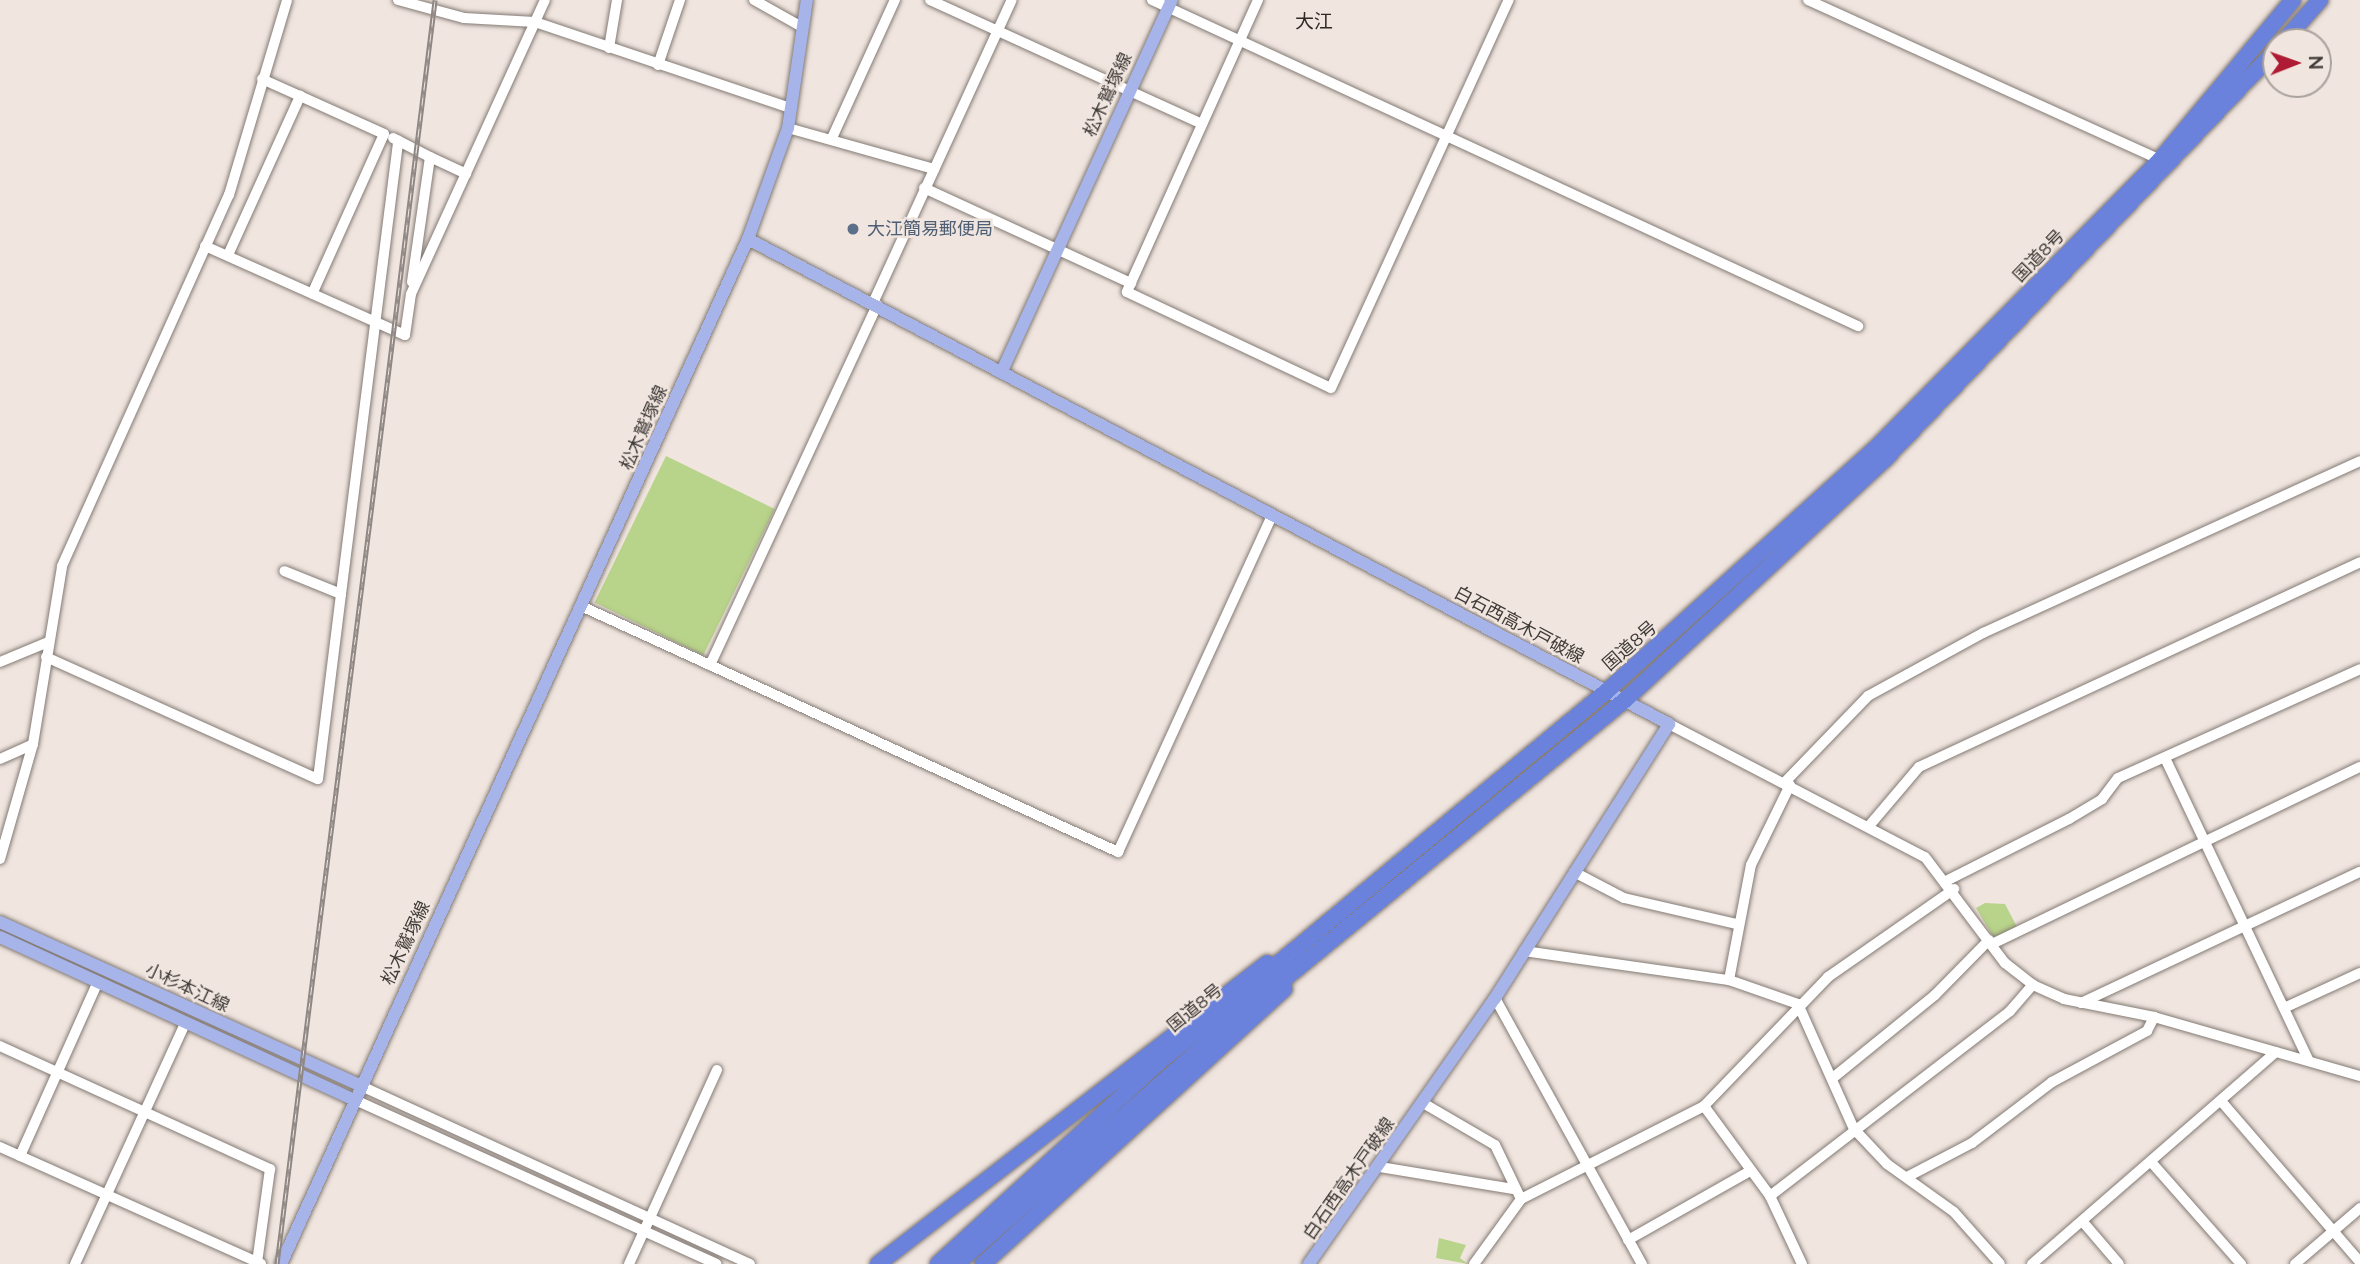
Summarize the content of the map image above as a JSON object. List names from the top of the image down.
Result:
{
  "streets": {
    "highway": ["国道8号"],
    "main road": ["松木鷲塚線", "白石西高木戸破線", "小杉本江線"]
  },
  "crossings": [
    ["松木鷲塚線", "白石西高木戸破線"],
    ["松木鷲塚線", "小杉本江線"],
    ["国道8号", "白石西高木戸破線"]
  ],
  "districts": ["大江"],
  "places": ["大江簡易郵便局"],
  "north": "right"
}
